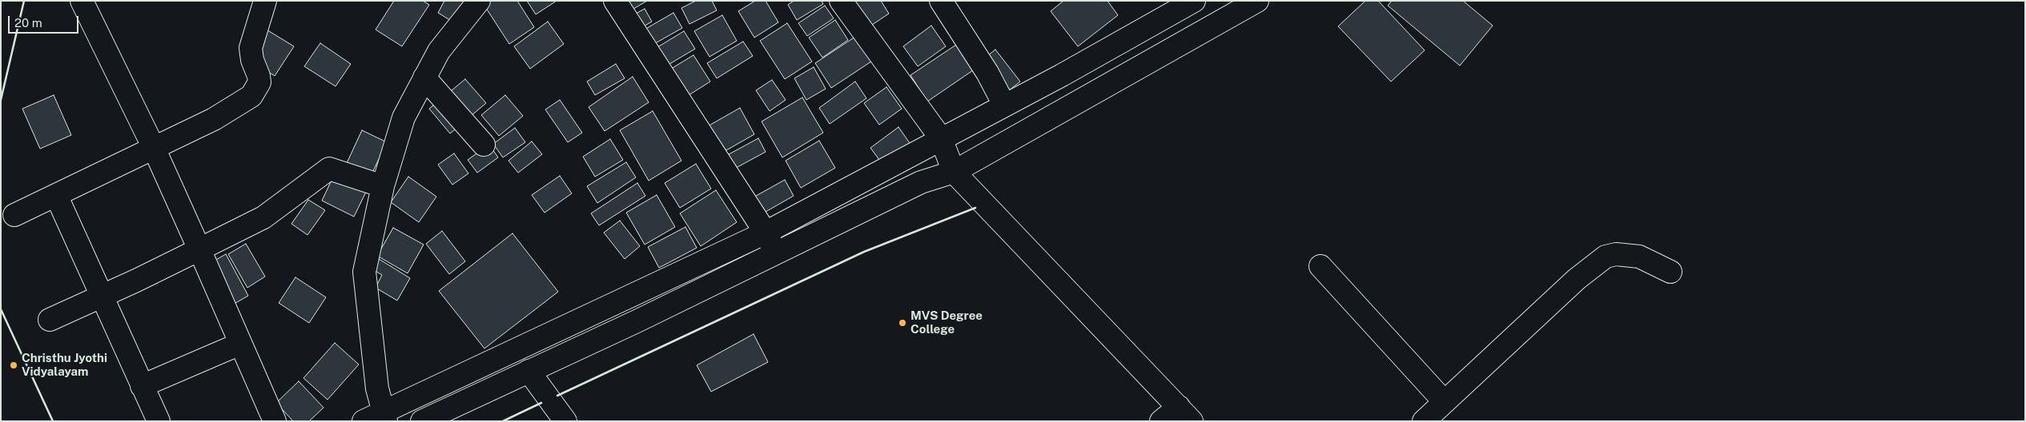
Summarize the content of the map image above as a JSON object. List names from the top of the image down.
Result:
{
  "places": ["MVS Degree College", "Christhu Jyothi Vidyalayam"],
  "scale_bar": "20 m"
}
